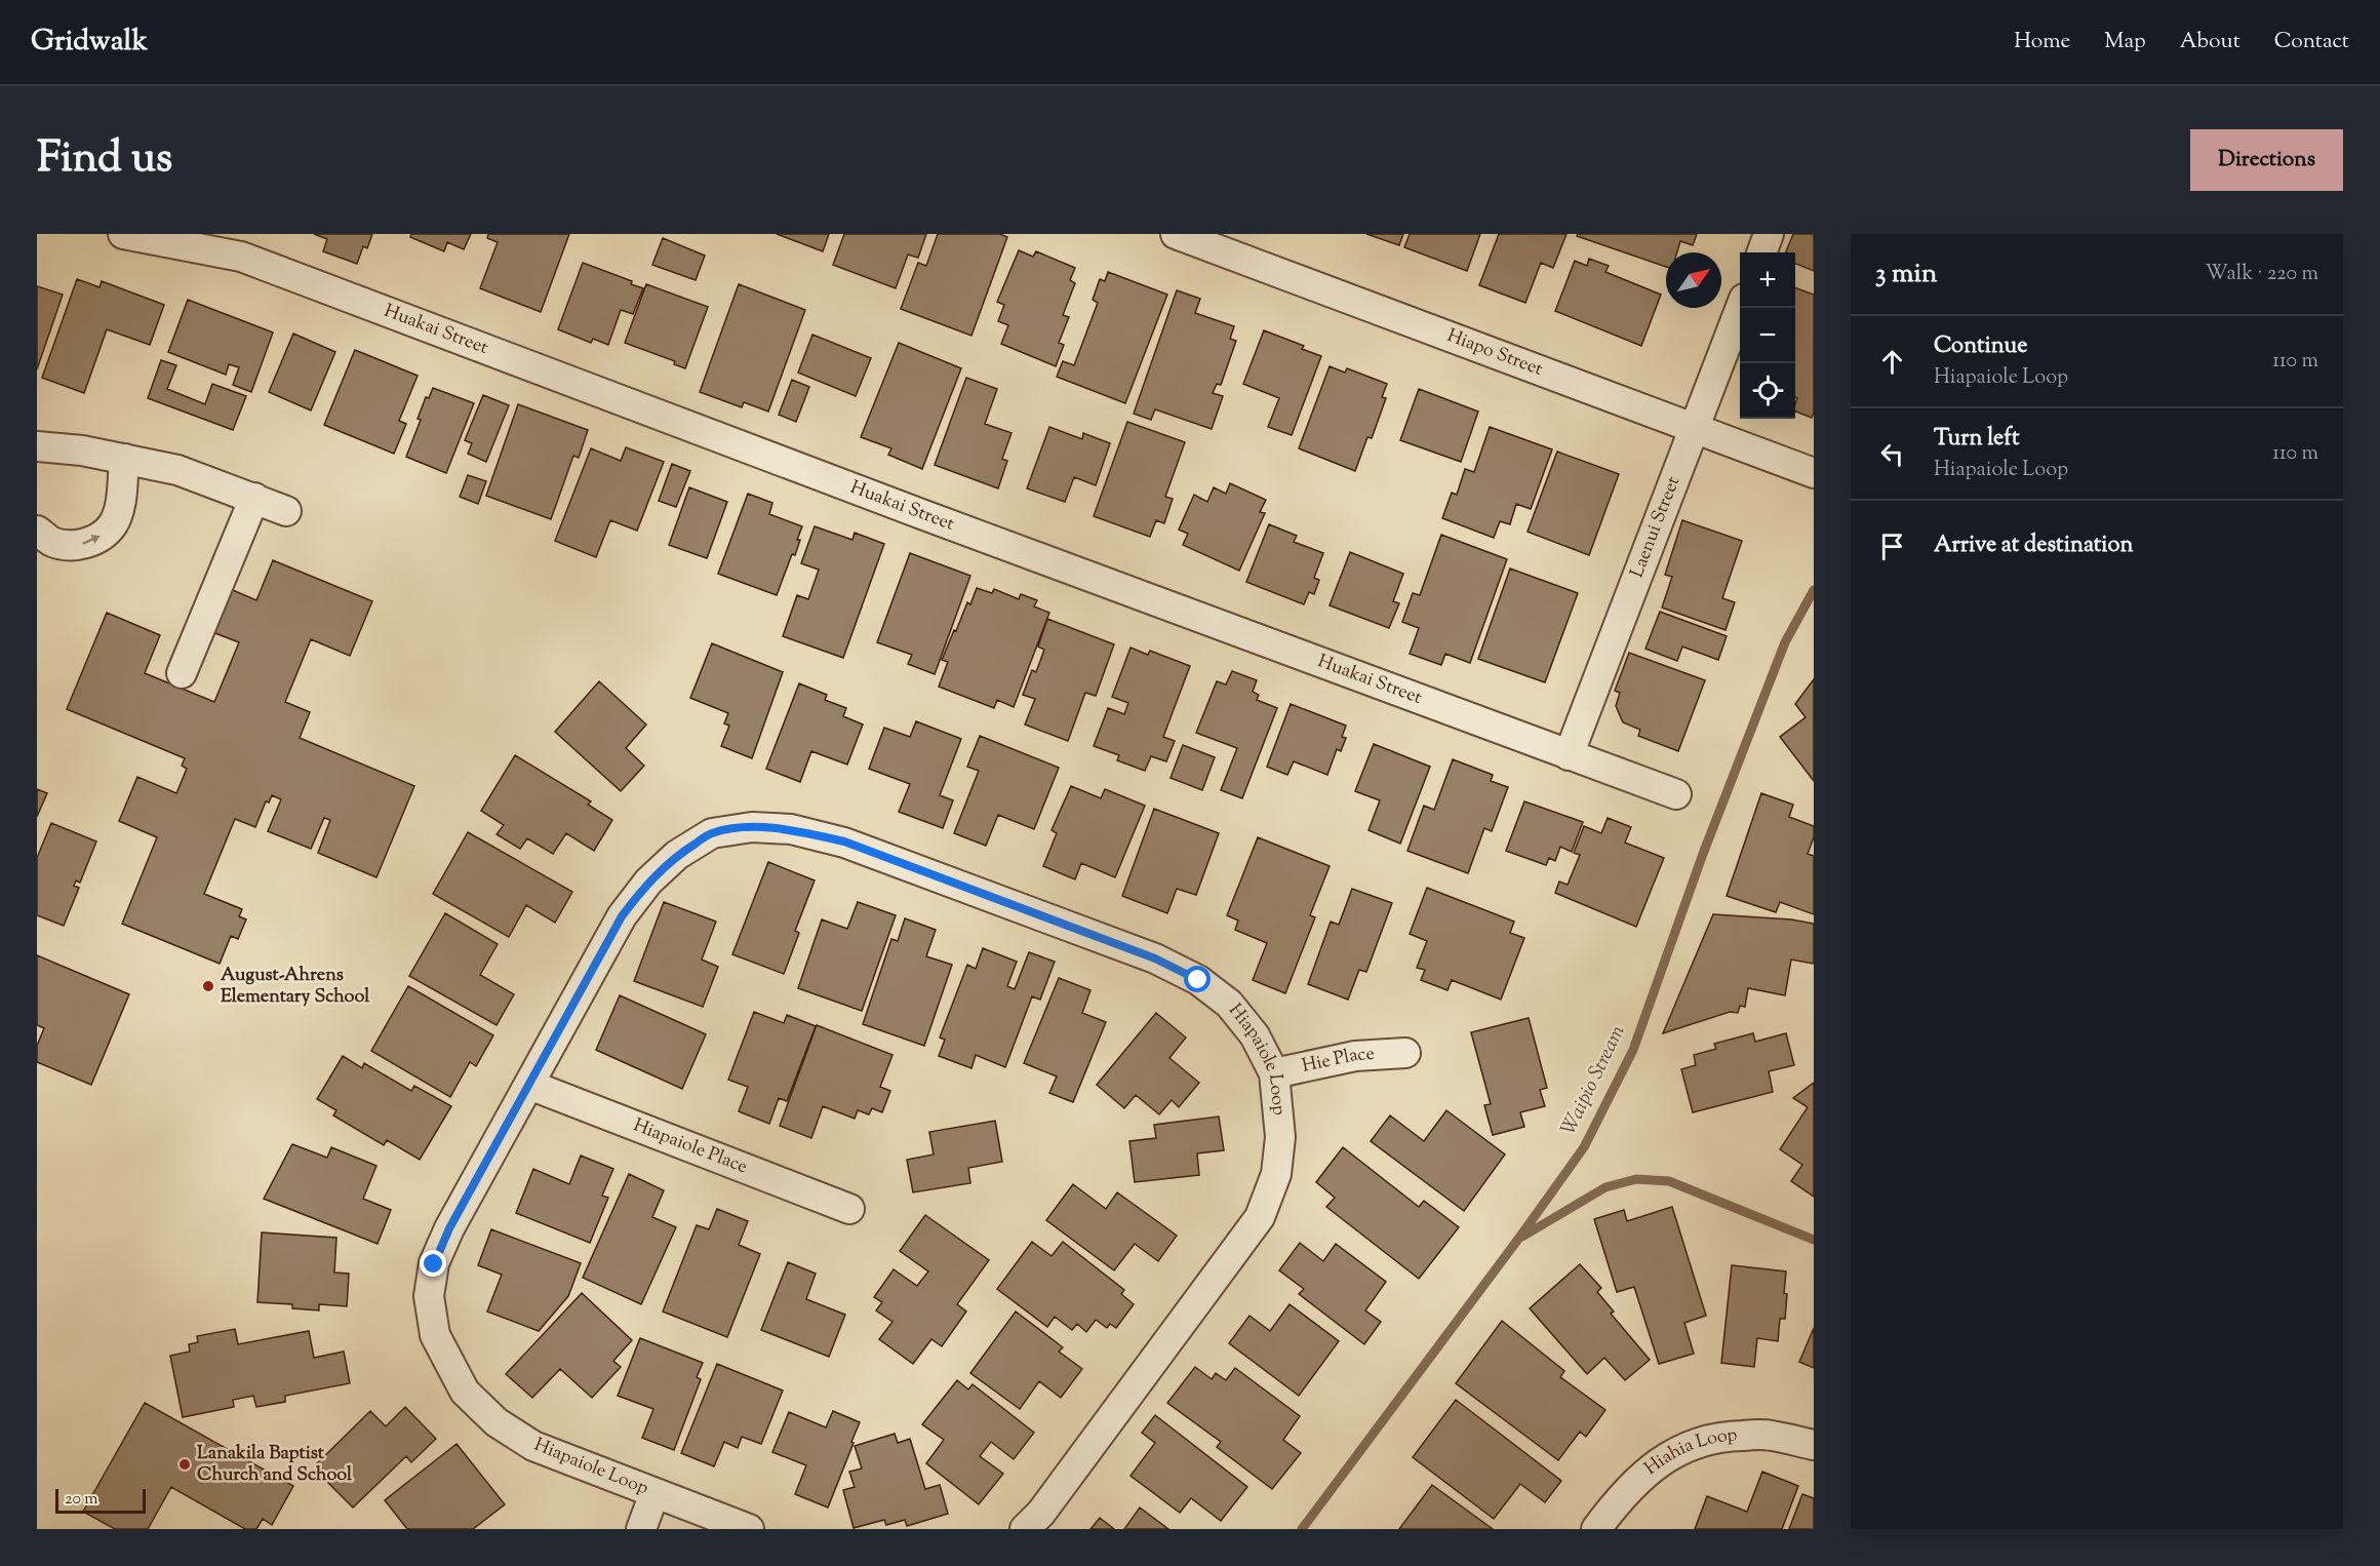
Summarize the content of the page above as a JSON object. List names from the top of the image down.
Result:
{
  "streets": {
    "street": [
      "Huakai Street",
      "Hiapo Street",
      "Laenui Street",
      "Hiapaiole Loop",
      "Hie Place",
      "Hiapaiole Place",
      "Hiahia Loop"
    ]
  },
  "crossings": [
    ["Huakai Street", "Laenui Street"],
    ["Hiapo Street", "Laenui Street"],
    ["Hiapaiole Loop", "Hie Place"],
    ["Hiapaiole Loop", "Hiapaiole Place"]
  ],
  "water": ["Waipio Stream"],
  "places": ["August-Ahrens Elementary School", "Lanakila Baptist Church and School"],
  "scale_bar": "20 m",
  "north": "top right",
  "page": {
    "header": "Gridwalk",
    "nav": [
      "Home",
      "Map",
      "About",
      "Contact"
    ],
    "title": "Find us",
    "buttons": "Directions",
    "heading": ["3 min", "Walk · 220 m"],
    "map_buttons": ["+", "−"],
    "list": [
      ["Continue", "Hiapaiole Loop", "110 m"],
      ["Turn left", "Hiapaiole Loop", "110 m"],
      "Arrive at destination"
    ],
    "scale": "20 m"
  }
}
